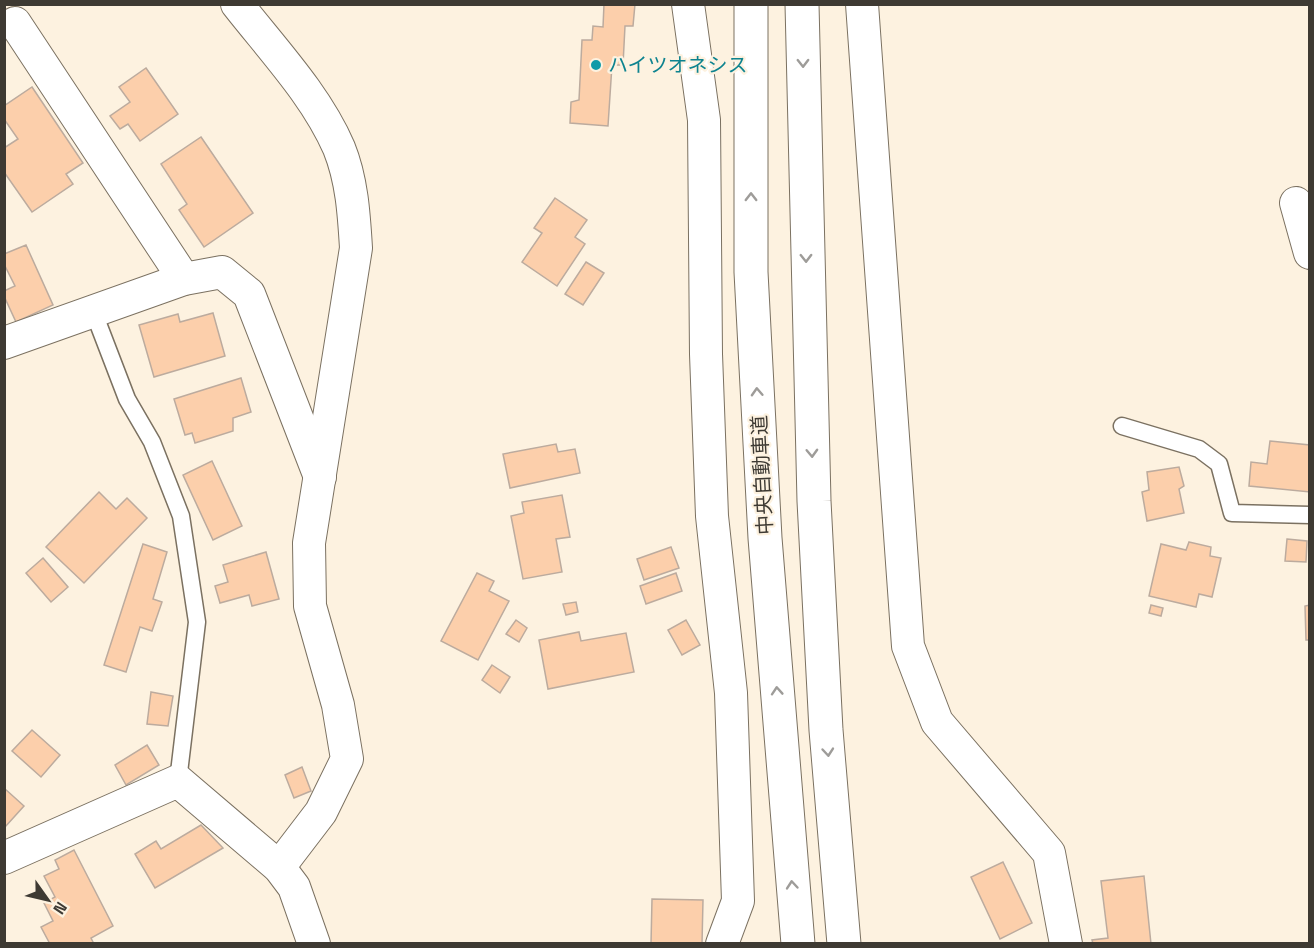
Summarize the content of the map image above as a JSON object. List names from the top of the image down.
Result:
{
  "streets": {
    "highway": ["中央自動車道"]
  },
  "places": ["ハイツオネシス"],
  "north": "bottom right"
}
